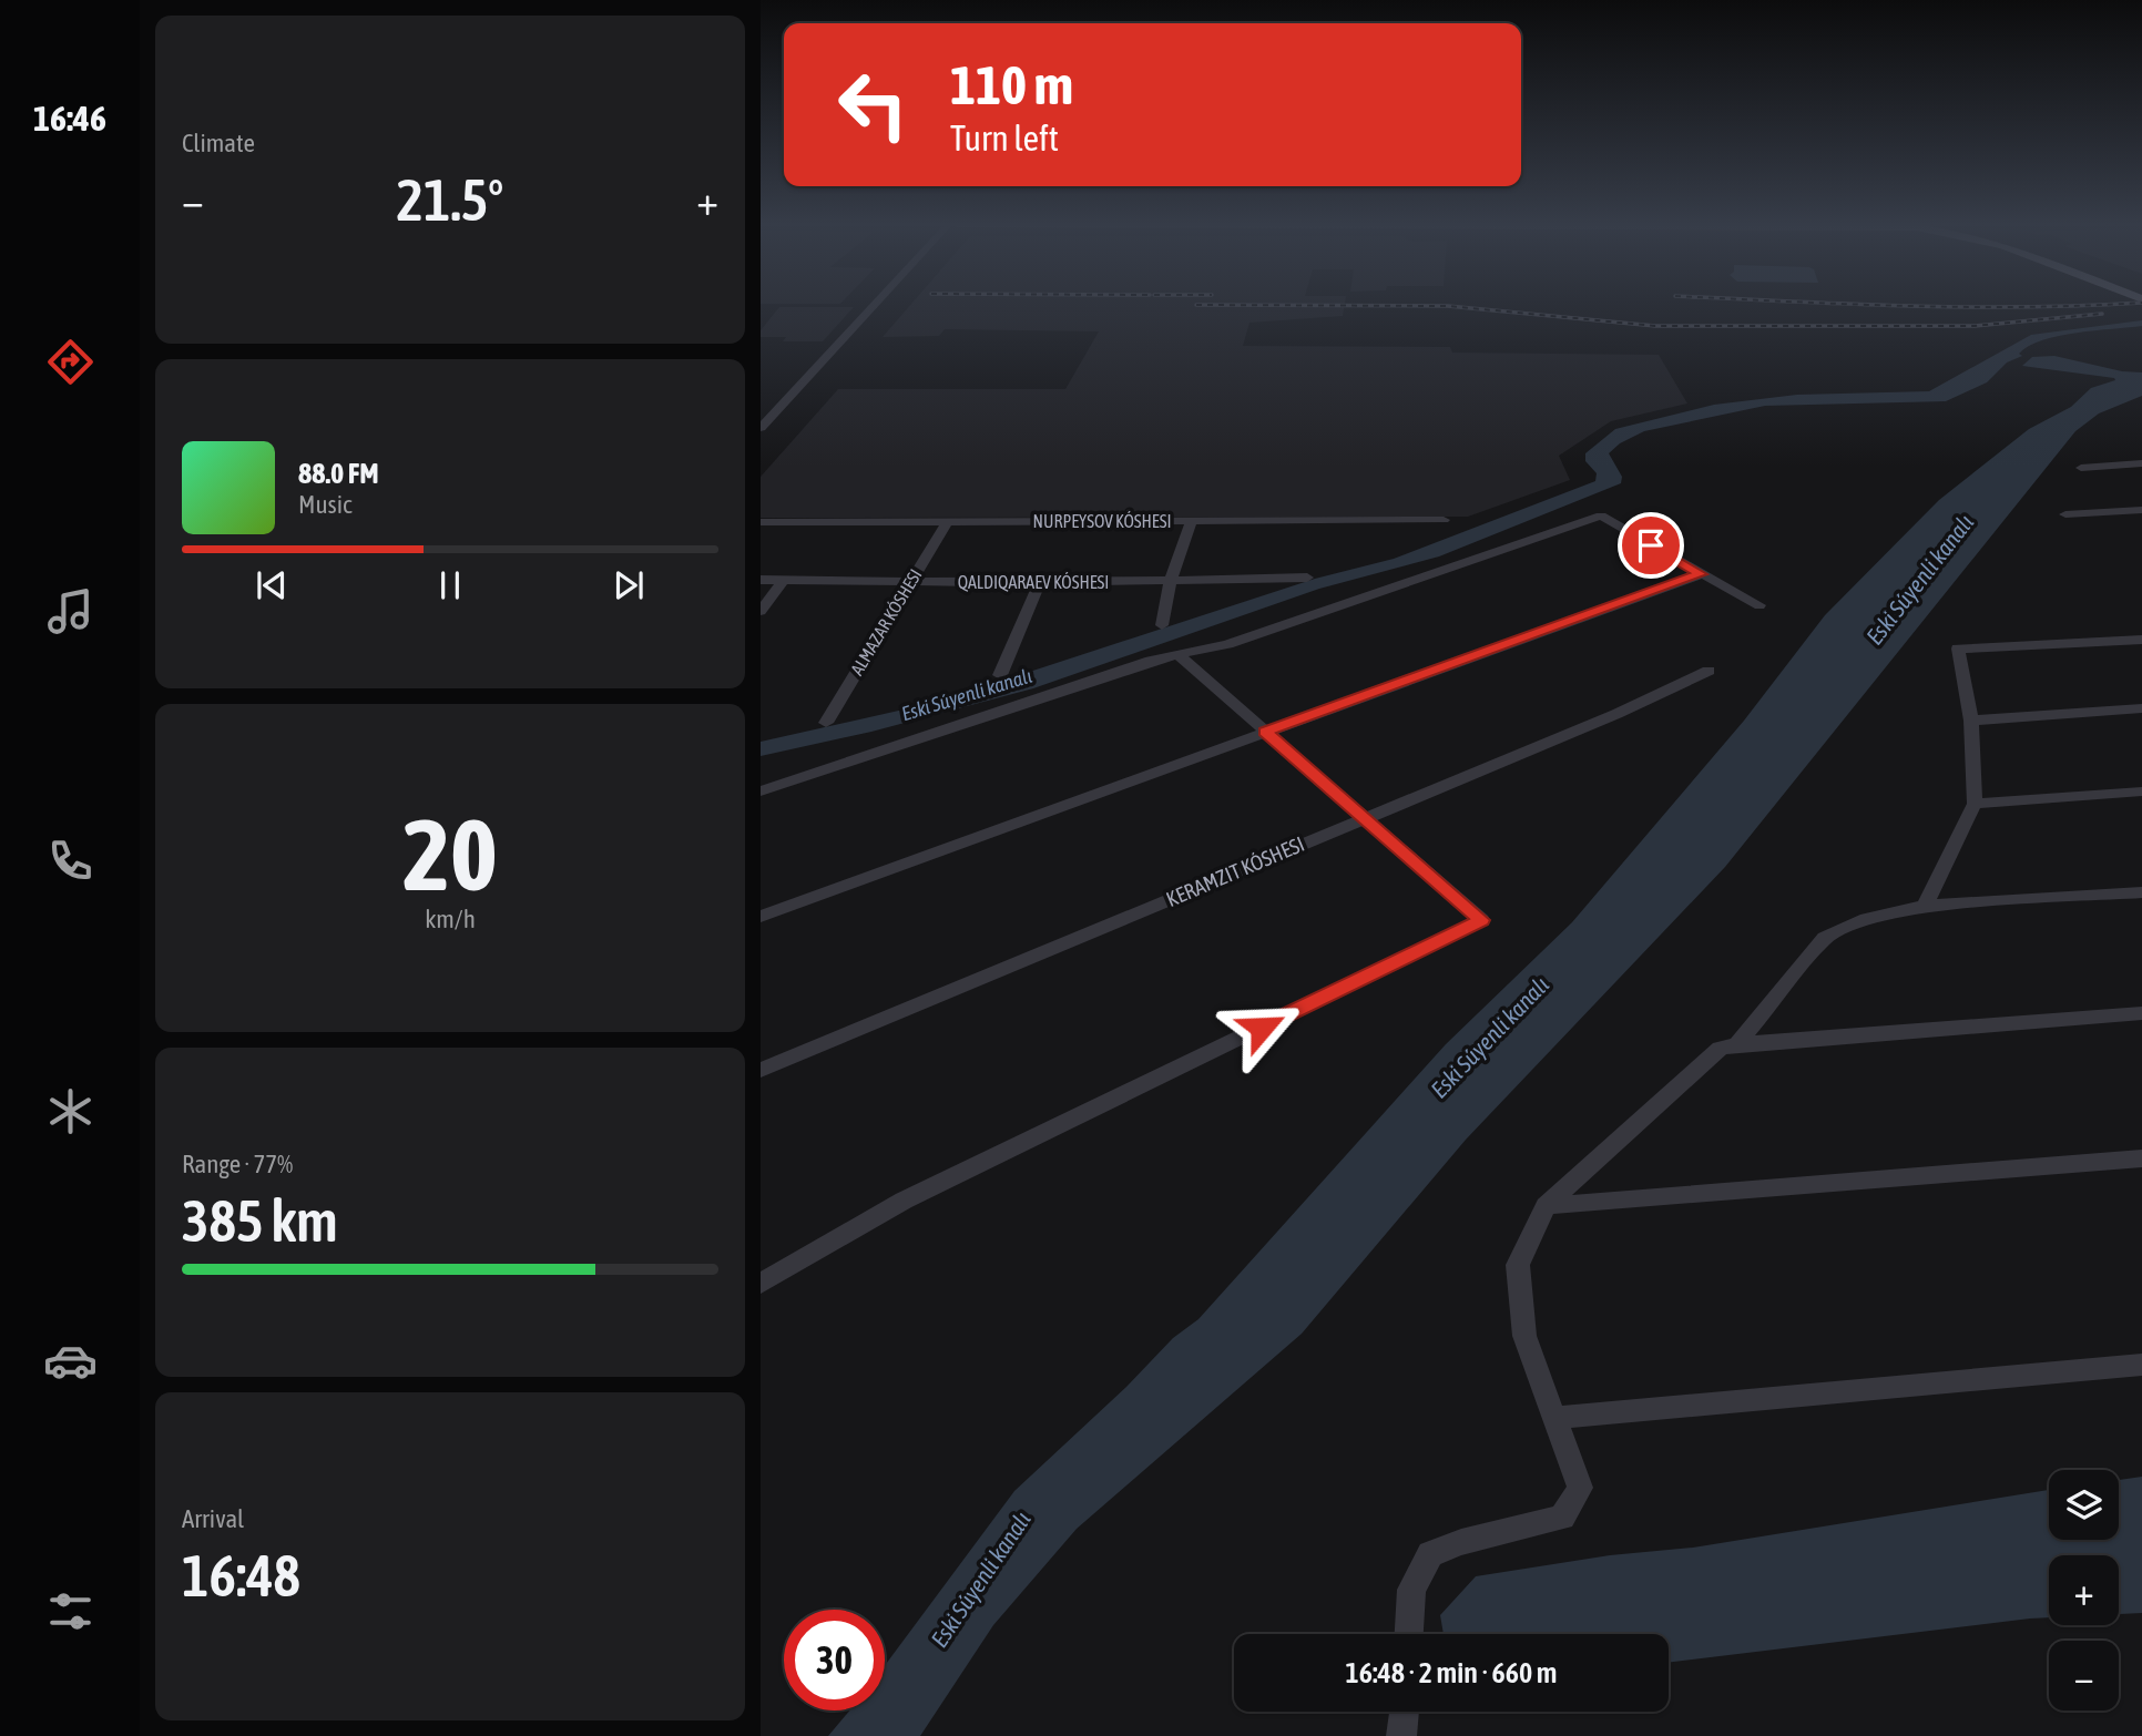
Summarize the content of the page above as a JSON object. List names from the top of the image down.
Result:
{
  "streets": {
    "street": ["NURPEYSOV KÓSHESI", "ALMAZAR KÓSHESI", "KERAMZIT KÓSHESI"]
  },
  "crossings": [
    ["NURPEYSOV KÓSHESI", "ALMAZAR KÓSHESI"]
  ],
  "water": ["Eski Súyenli kanalı"],
  "page": {
    "tabs": "16:46",
    "tile": [
      "Climate",
      ["20", "km/h"],
      ["Range · 77%", "385 km"],
      ["Arrival", "16:48"]
    ],
    "turn": ["110 m", "Turn left"],
    "heat": ["−", "21.5°", "+"],
    "song": ["88.0 FM", "Music"],
    "map_buttons": ["+", "−"],
    "limit": "30",
    "trip": "16:48 · 2 min · 660 m"
  }
}
